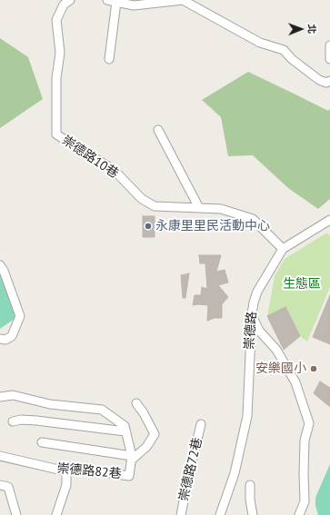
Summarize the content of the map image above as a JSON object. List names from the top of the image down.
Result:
{
  "streets": {
    "street": [
      "崇德路10巷",
      "崇德路",
      "崇德路72巷",
      "崇德路82巷"
    ]
  },
  "crossings": [
    ["崇德路10巷", "崇德路"]
  ],
  "parks": ["生態區"],
  "places": ["永康里里民活動中心", "安樂國小"],
  "north": "right"
}
